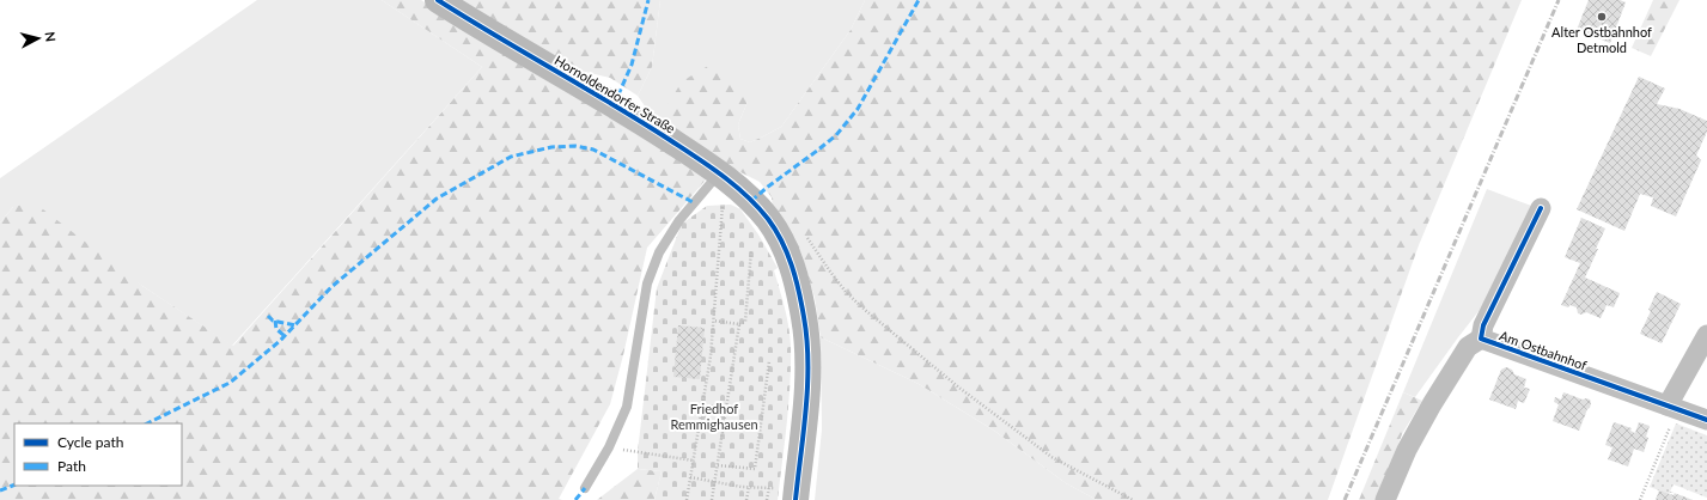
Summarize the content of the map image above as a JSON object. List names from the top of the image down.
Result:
{
  "streets": {
    "street": ["Hornoldendorfer Straße", "Am Ostbahnhof"]
  },
  "parks": ["Friedhof Remmighausen"],
  "places": ["Alter Ostbahnhof Detmold"],
  "legend": ["Cycle path", "Path"],
  "north": "right"
}
